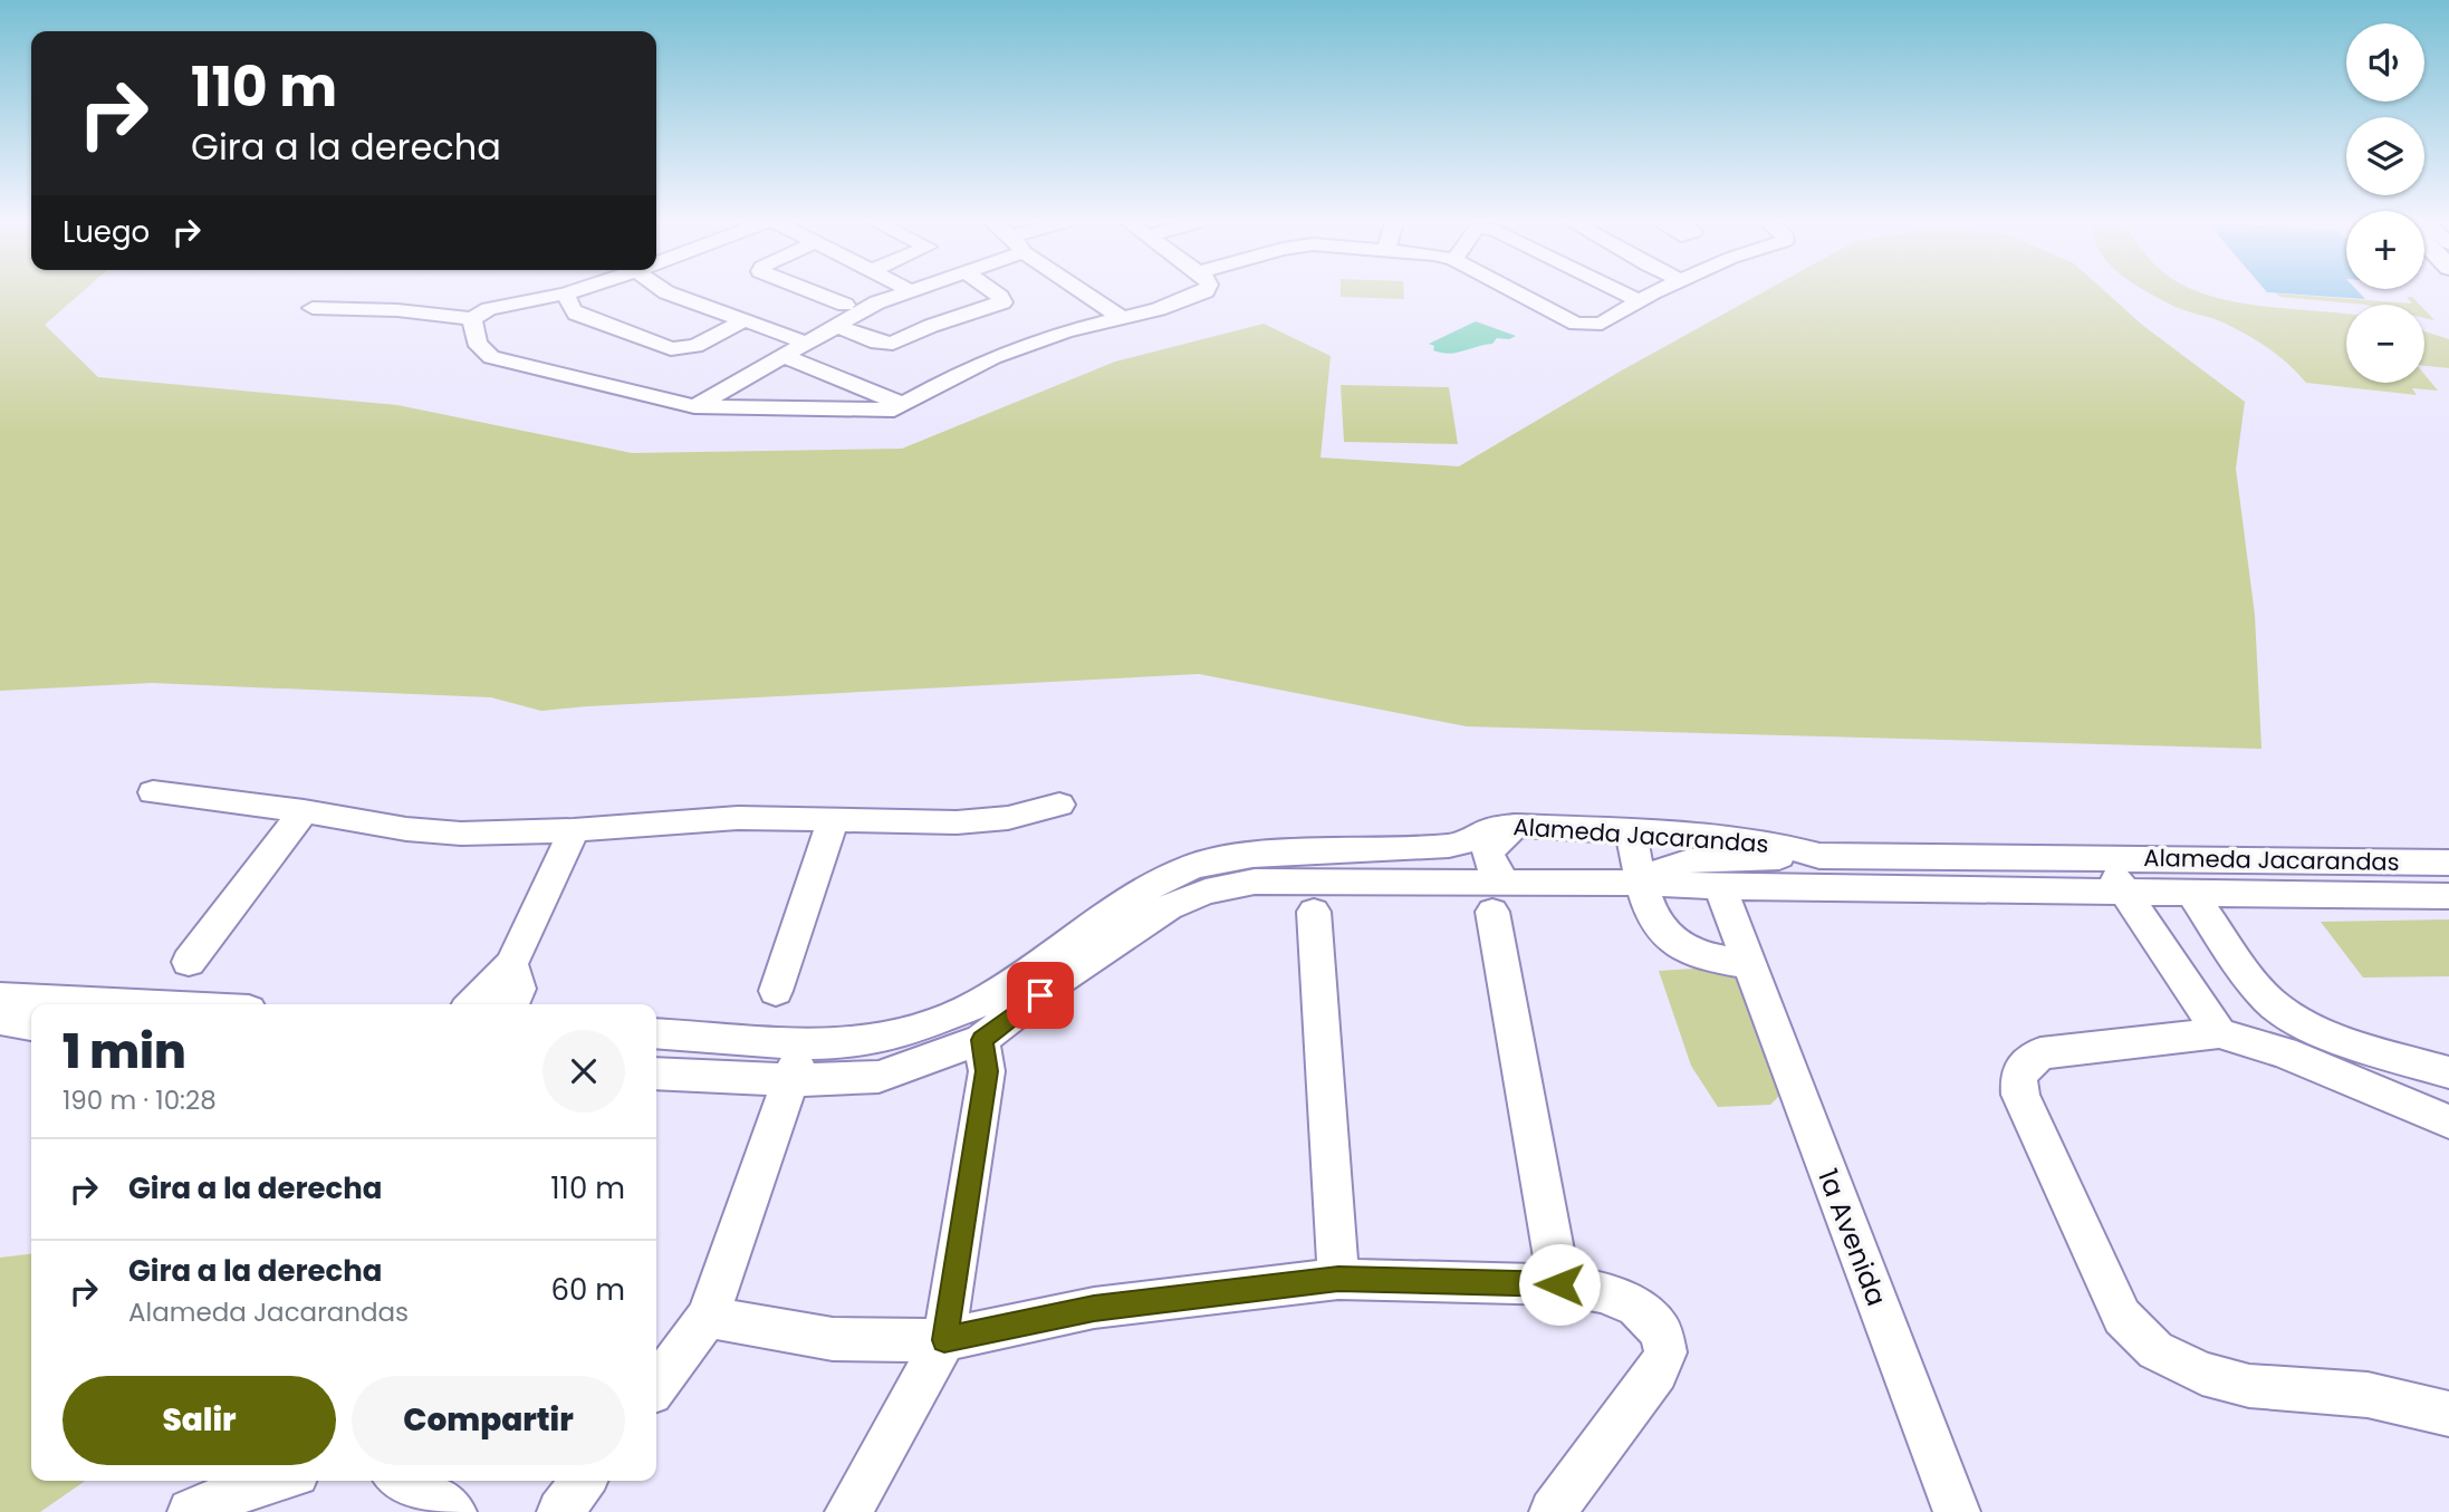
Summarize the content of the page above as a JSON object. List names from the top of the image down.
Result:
{
  "streets": {
    "street": ["Alameda Jacarandas", "1a Avenida"]
  },
  "crossings": [
    ["Alameda Jacarandas", "1a Avenida"]
  ],
  "page": {
    "map_buttons": ["+", "−"],
    "turn": ["110 m", "Gira a la derecha"],
    "then": "Luego",
    "heading": ["1 min", "190 m · 10:28"],
    "list": [
      {
        "name": "Gira a la derecha",
        "value": "110 m"
      },
      {
        "name": "Gira a la derecha",
        "note": "Alameda Jacarandas",
        "value": "60 m"
      }
    ],
    "buttons": ["Salir", "Compartir"]
  }
}
